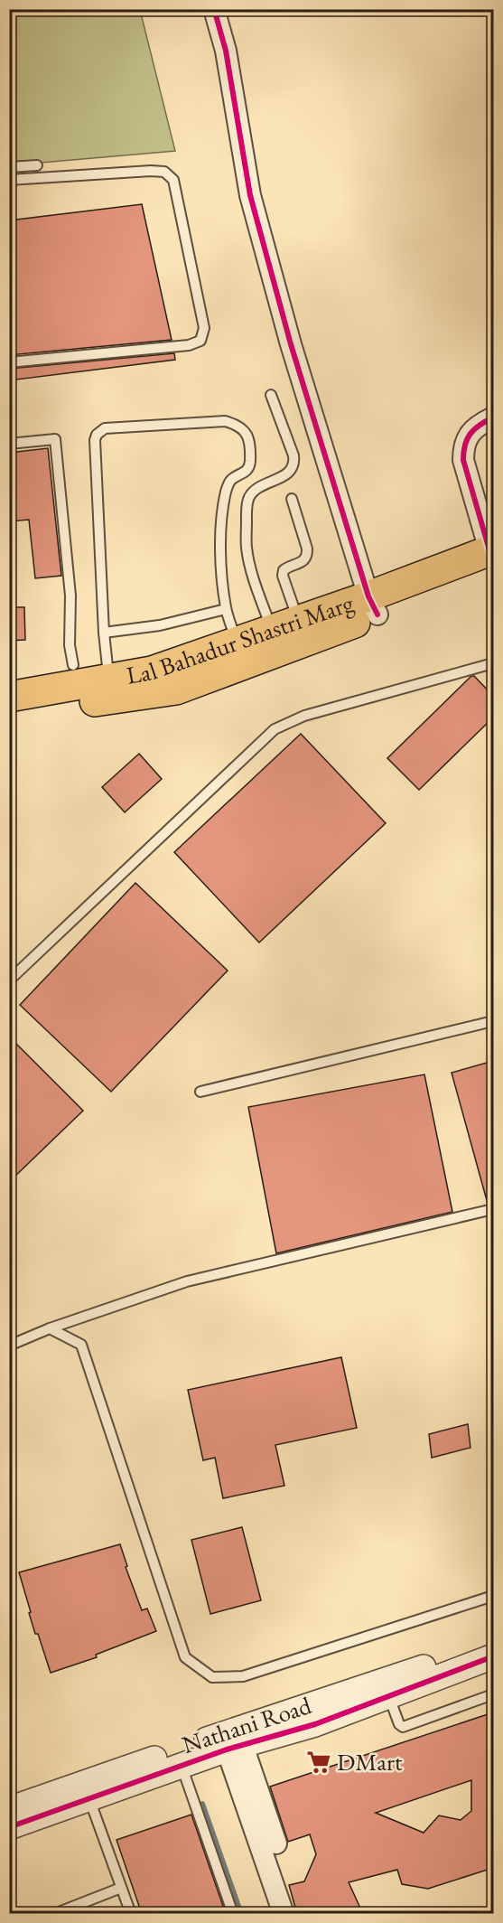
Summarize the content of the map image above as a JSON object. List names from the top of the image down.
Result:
{
  "streets": {
    "main road": ["Lal Bahadur Shastri Marg"],
    "street": ["Nathani Road"]
  },
  "places": {
    "supermarket": ["DMart"]
  }
}
